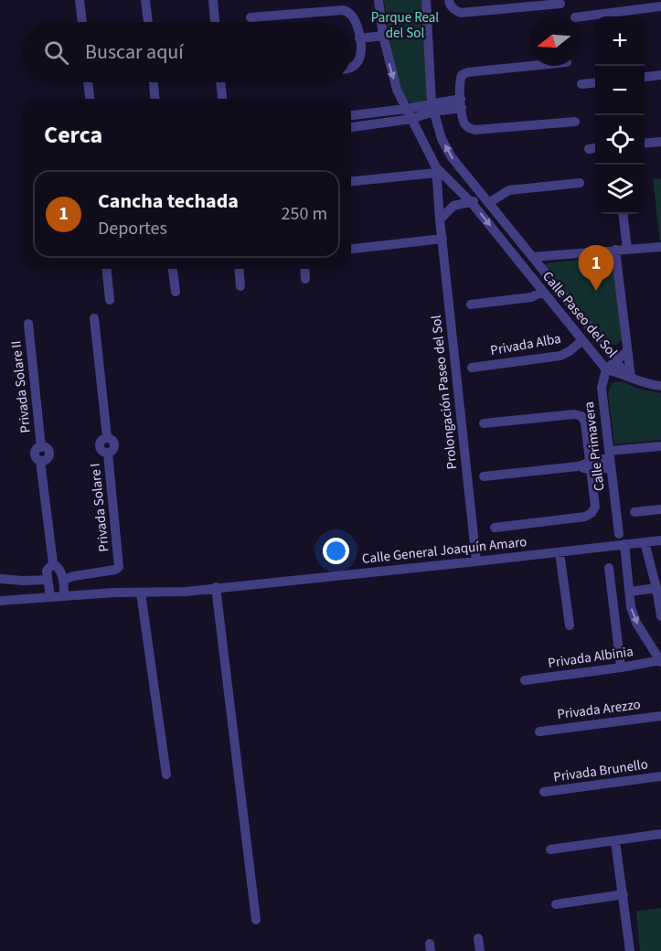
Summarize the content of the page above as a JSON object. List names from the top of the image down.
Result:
{
  "streets": {
    "street": [
      "Calle Paseo del Sol",
      "Privada Alba",
      "Privada Solare II",
      "Prolongación Paseo del Sol",
      "Calle Primavera",
      "Privada Solare I",
      "Calle General Joaquín Amaro",
      "Privada Albinia",
      "Privada Arezzo",
      "Privada Brunello"
    ]
  },
  "crossings": [
    ["Calle Paseo del Sol", "Privada Alba"],
    ["Calle Paseo del Sol", "Prolongación Paseo del Sol"],
    ["Calle Paseo del Sol", "Calle Primavera"],
    ["Prolongación Paseo del Sol", "Calle General Joaquín Amaro"]
  ],
  "parks": ["Parque Real del Sol"],
  "north": "left",
  "page": {
    "map_buttons": ["+", "−"],
    "search": "Buscar aquí",
    "heading": "Cerca",
    "list": [
      {
        "mark": "1",
        "name": "Cancha techada",
        "note": "Deportes",
        "value": "250 m"
      }
    ],
    "pins": "1"
  }
}
